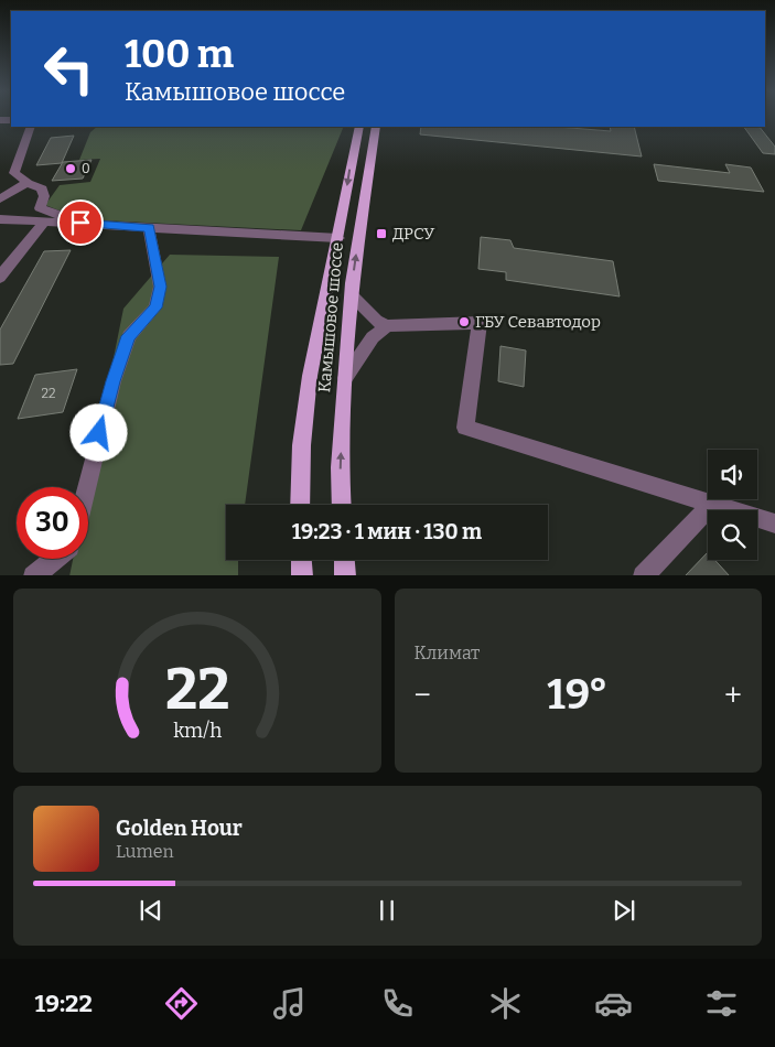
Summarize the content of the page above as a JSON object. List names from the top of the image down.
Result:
{
  "streets": {
    "main road": ["Камышовое шоссе"]
  },
  "places": {
    "other": ["0", "ГБУ Севавтодор"],
    "transit": ["ДРСУ"]
  },
  "house_numbers": ["22"],
  "page": {
    "turn": ["100 m", "Камышовое шоссе"],
    "limit": "30",
    "trip": "19:23 · 1 мин · 130 m",
    "tile": "Климат",
    "heat": ["−", "19°", "+"],
    "song": ["Golden Hour", "Lumen"],
    "tabs": "19:22",
    "gauge": ["22", "km/h"]
  }
}
